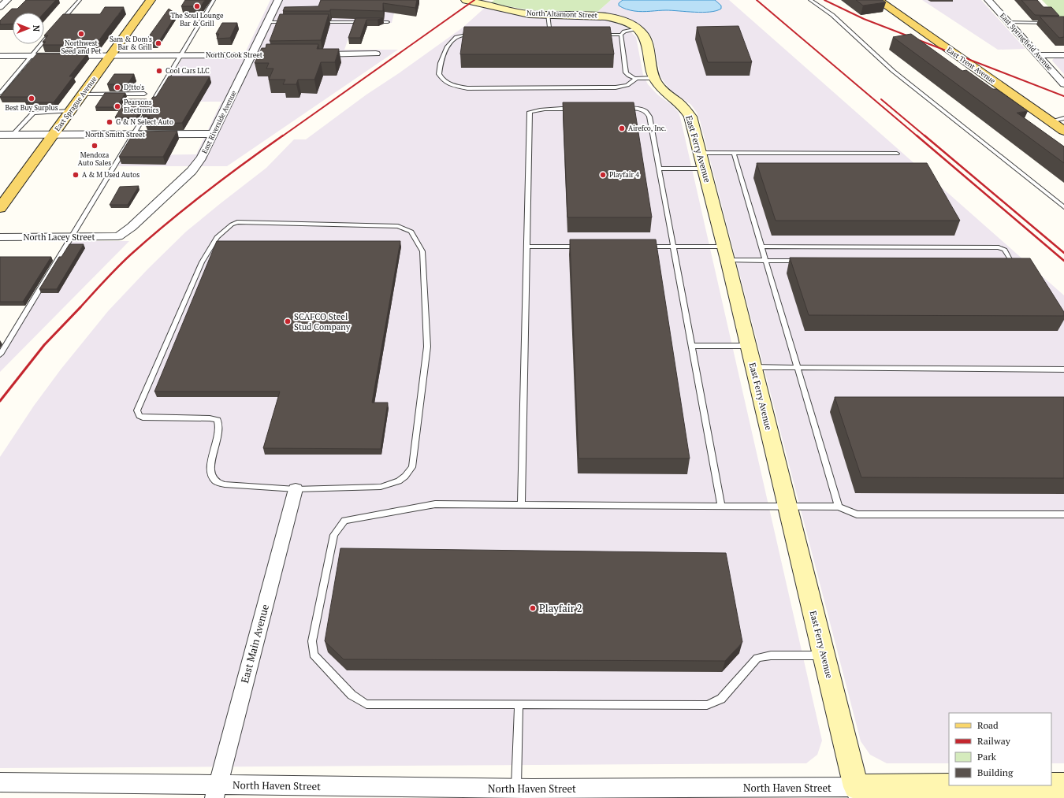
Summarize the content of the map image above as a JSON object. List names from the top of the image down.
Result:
{
  "streets": {
    "main road": ["East Trent Avenue", "East Sprague Avenue"],
    "street": [
      "North Altamont Street",
      "East Springfield Avenue",
      "North Cook Street",
      "East Riverside Avenue",
      "North Smith Street",
      "East Ferry Avenue",
      "North Lacey Street",
      "East Main Avenue",
      "North Haven Street"
    ]
  },
  "crossings": [
    ["North Altamont Street", "East Ferry Avenue"],
    ["North Cook Street", "East Sprague Avenue"],
    ["North Cook Street", "East Riverside Avenue"],
    ["East Sprague Avenue", "North Smith Street"],
    ["East Riverside Avenue", "North Smith Street"],
    ["East Riverside Avenue", "North Lacey Street"],
    ["East Ferry Avenue", "North Haven Street"],
    ["East Main Avenue", "North Haven Street"]
  ],
  "places": [
    "The Soul Lounge Bar & Grill",
    "Northwest Seed and Pet",
    "Sam & Dom's Bar & Grill",
    "Cool Cars LLC",
    "D!tto's",
    "Best Buy Surplus",
    "Pearsons Electronics",
    "G & N Select Auto",
    "Airefco, Inc.",
    "Mendoza Auto Sales",
    "A & M Used Autos",
    "Playfair 4",
    "SCAFCO Steel Stud Company",
    "Playfair 2"
  ],
  "legend": [
    "Road",
    "Railway",
    "Park",
    "Building"
  ],
  "north": "right"
}
